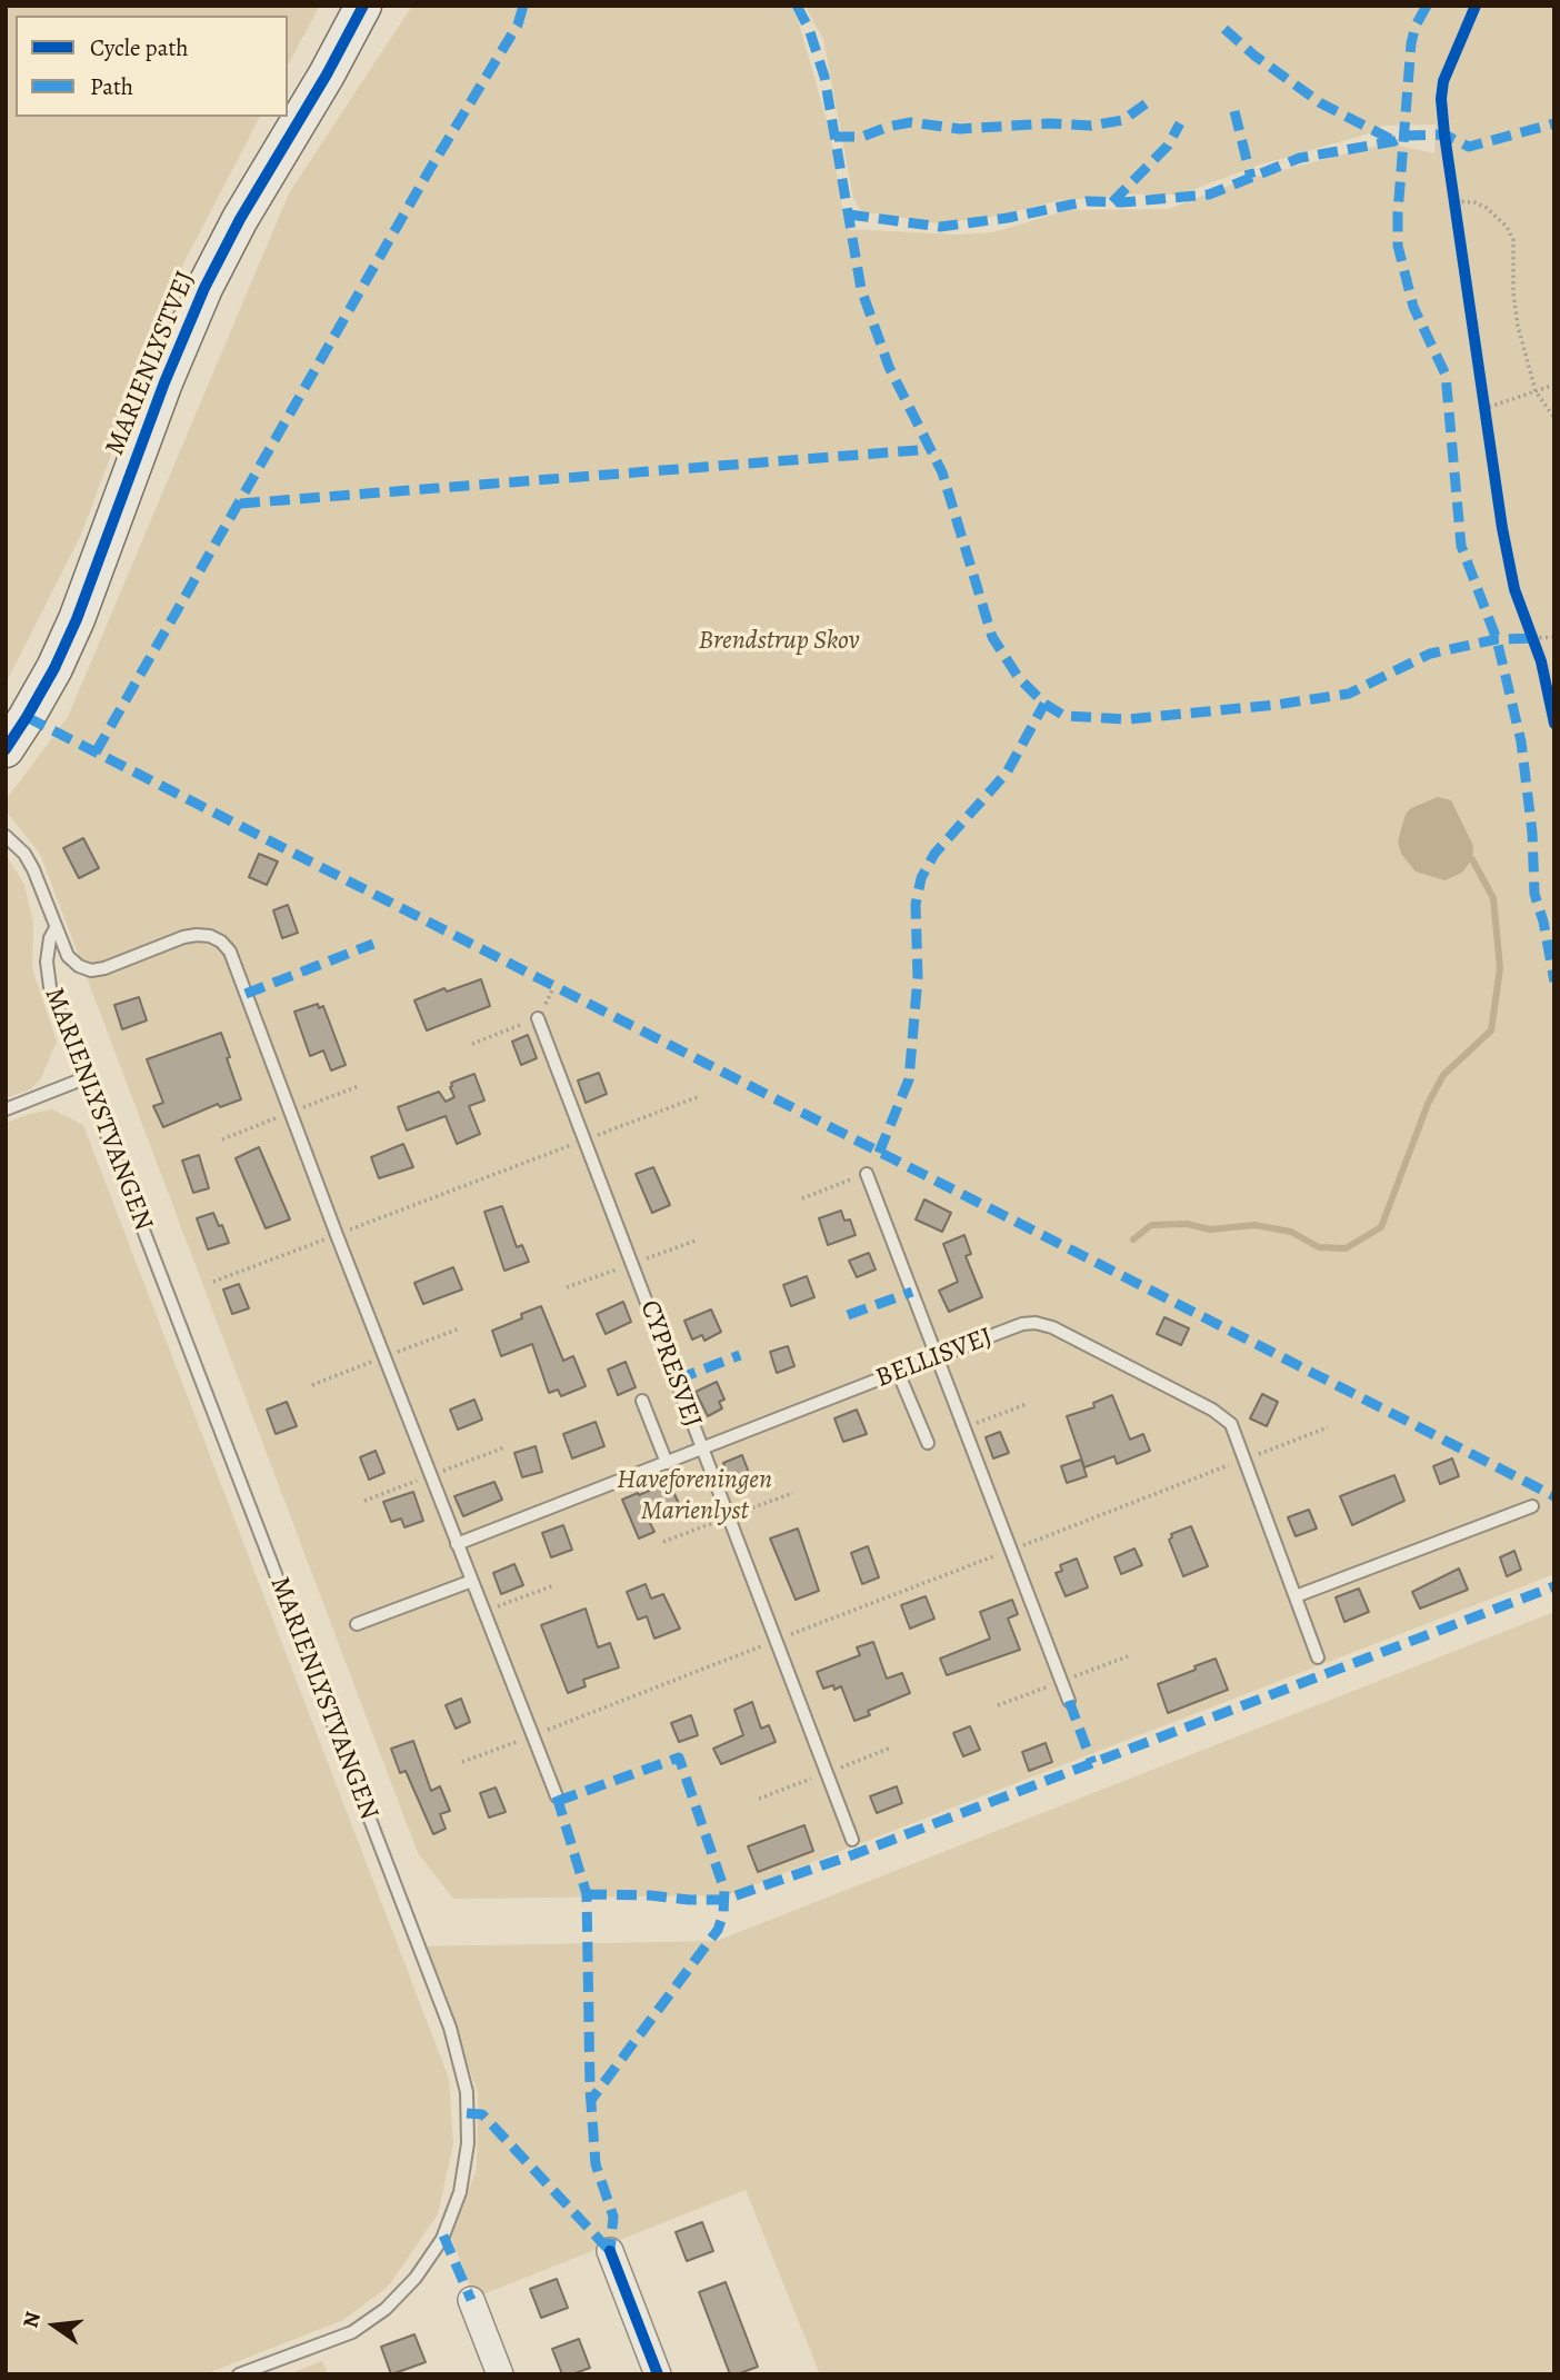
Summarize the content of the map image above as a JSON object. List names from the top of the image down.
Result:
{
  "streets": {
    "street": ["MARIENLYSTVEJ"],
    "lane": ["MARIENLYSTVANGEN", "BELLISVEJ", "CYPRESVEJ"]
  },
  "crossings": [
    ["BELLISVEJ", "CYPRESVEJ"]
  ],
  "parks": ["Brendstrup Skov", "Haveforeningen Marienlyst"],
  "legend": ["Cycle path", "Path"],
  "north": "left"
}
